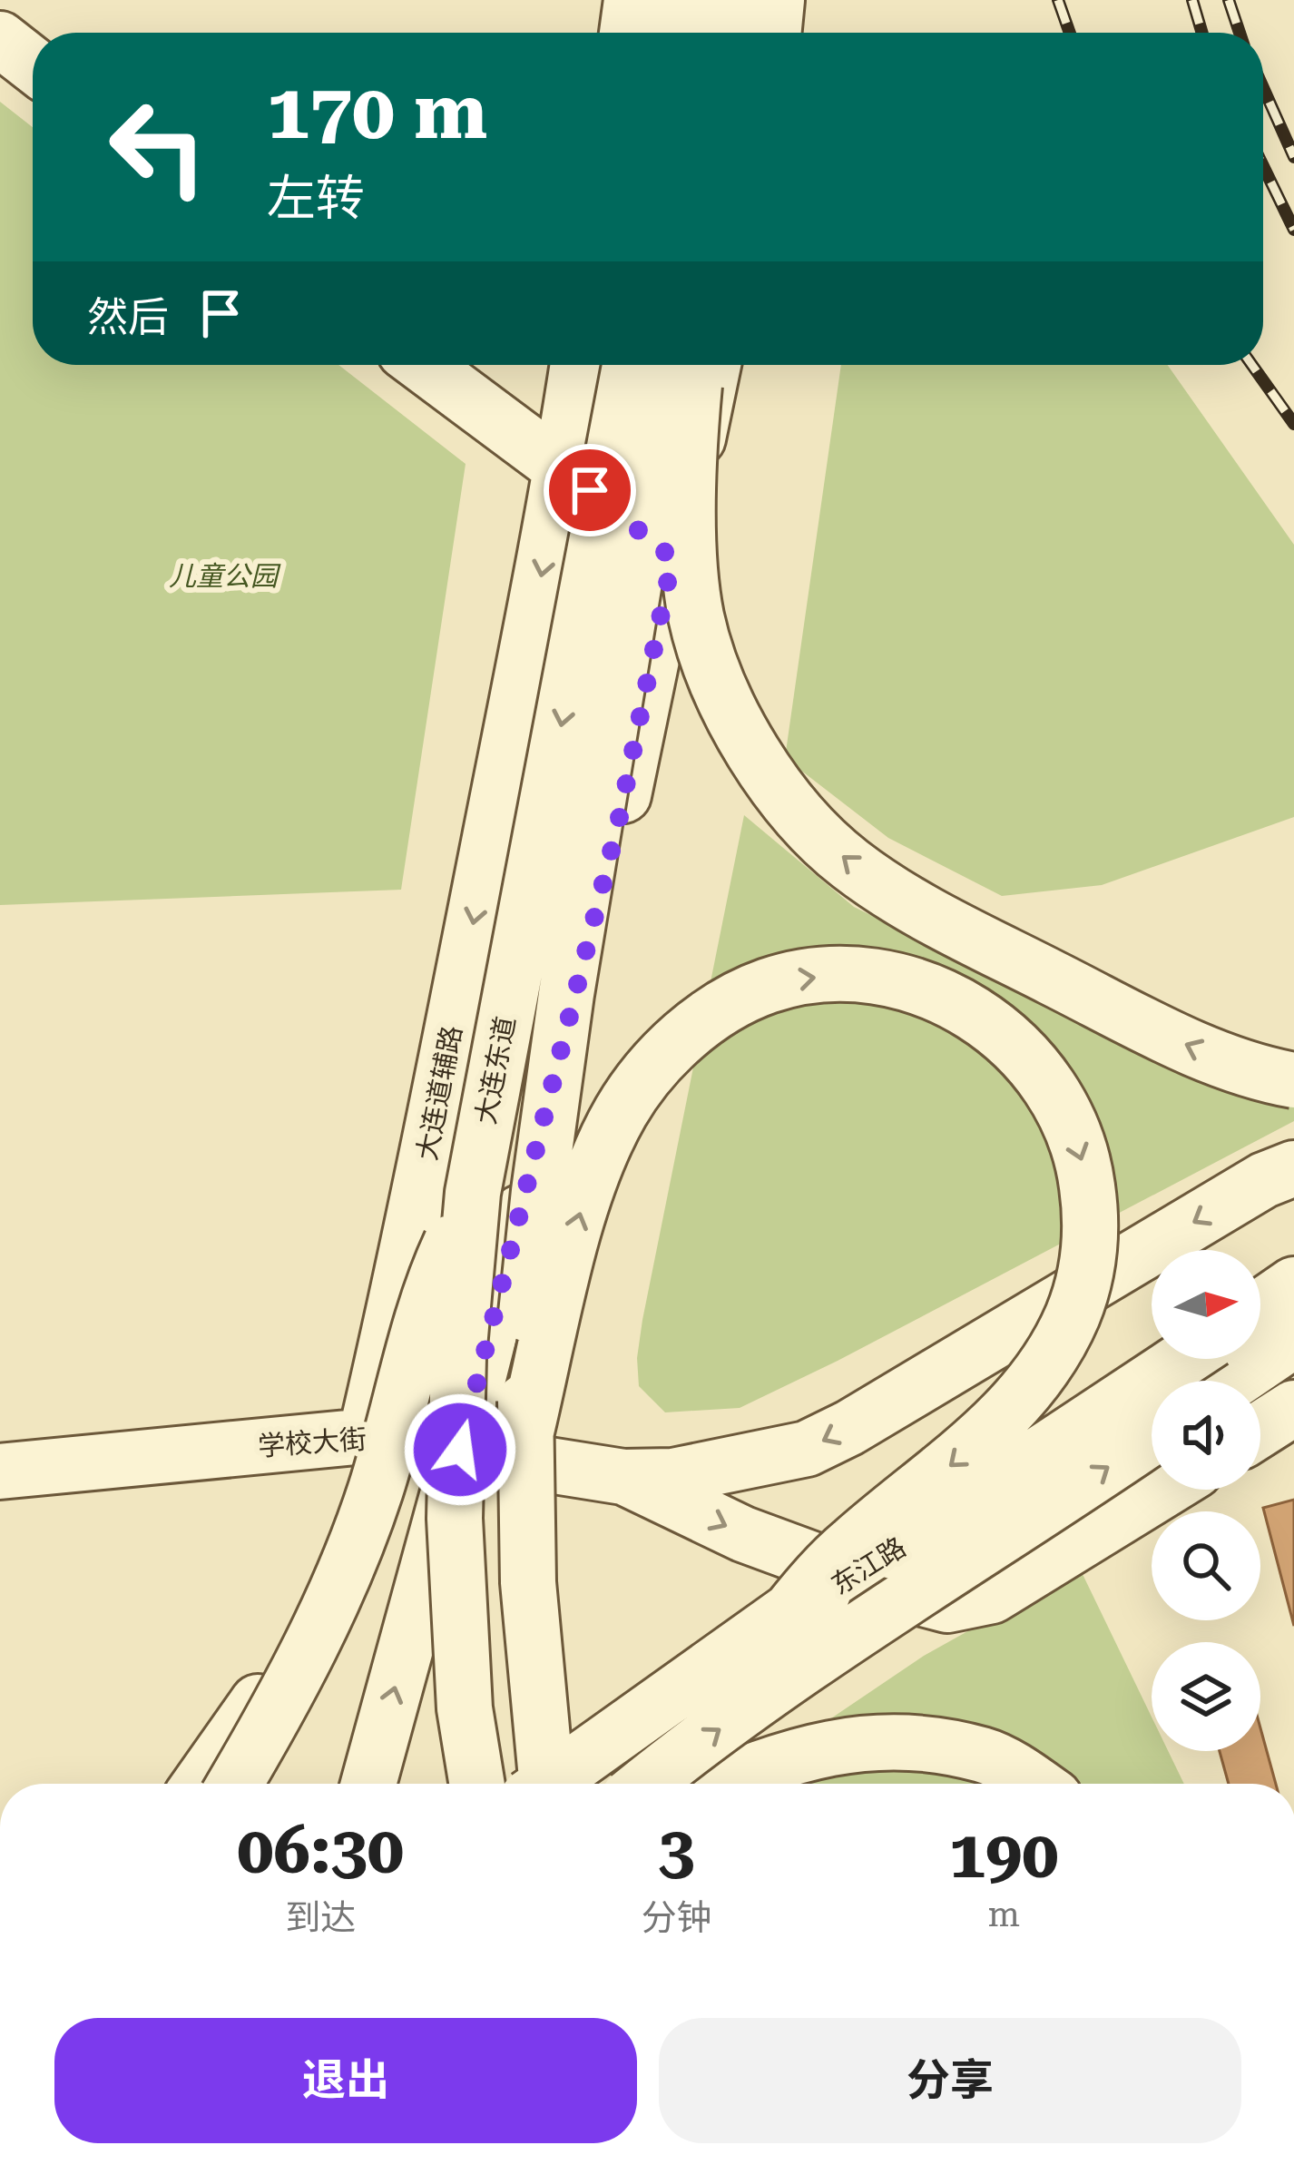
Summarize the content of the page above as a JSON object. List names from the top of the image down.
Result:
{
  "streets": {
    "main road": [
      "大连东道",
      "大连道辅路",
      "学校大街",
      "东江路"
    ]
  },
  "crossings": [
    ["大连道辅路", "学校大街"]
  ],
  "parks": ["儿童公园"],
  "north": "right",
  "page": {
    "turn": ["170 m", "左转"],
    "then": "然后",
    "eta": [
      "06:30",
      "到达",
      "3",
      "分钟",
      "190",
      "m"
    ],
    "buttons": ["退出", "分享"]
  }
}
